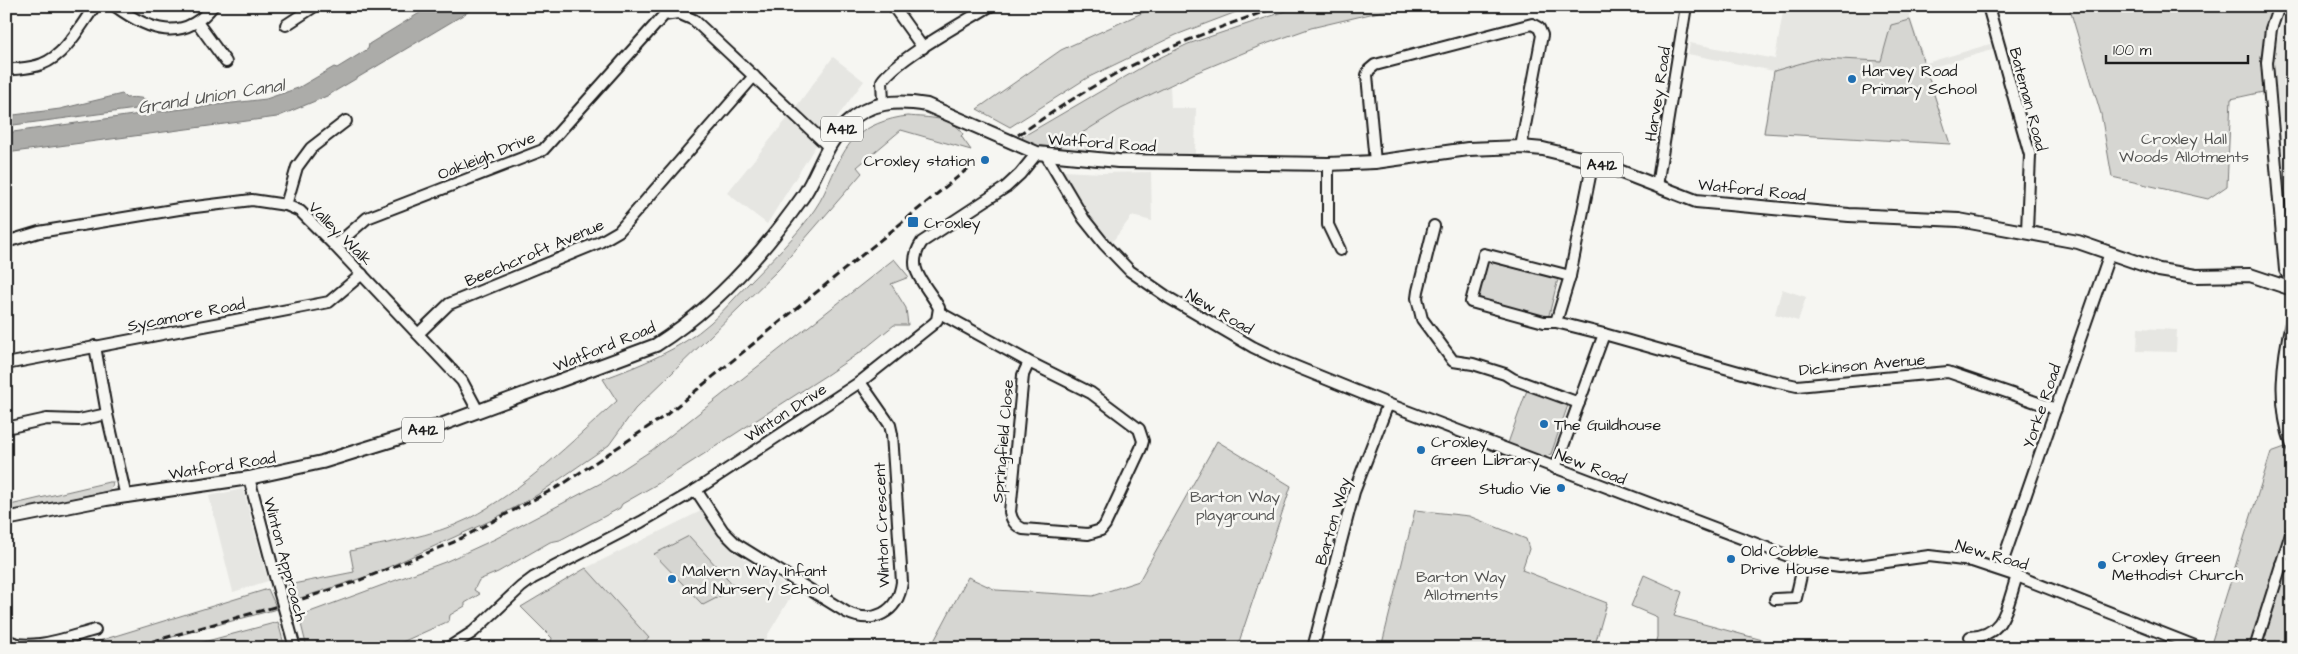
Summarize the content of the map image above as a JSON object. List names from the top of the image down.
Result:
{
  "streets": {
    "main road": ["A412", "Watford Road"],
    "street": [
      "Harvey Road",
      "Bateman Road",
      "Oakleigh Drive",
      "Valley Walk",
      "Beechcroft Avenue",
      "New Road",
      "Sycamore Road",
      "Dickinson Avenue",
      "Yorke Road",
      "Winton Drive",
      "Springfield Close",
      "Barton Way",
      "Winton Crescent",
      "Winton Approach"
    ]
  },
  "crossings": [
    ["Harvey Road", "Watford Road"],
    ["Bateman Road", "Watford Road"],
    ["Watford Road", "Valley Walk"],
    ["Watford Road", "New Road"],
    ["Watford Road", "Yorke Road"],
    ["Watford Road", "Winton Approach"],
    ["Oakleigh Drive", "Valley Walk"],
    ["Oakleigh Drive", "Beechcroft Avenue"],
    ["Valley Walk", "Beechcroft Avenue"],
    ["Valley Walk", "Sycamore Road"],
    ["New Road", "Yorke Road"],
    ["New Road", "Barton Way"],
    ["Dickinson Avenue", "Yorke Road"],
    ["Winton Drive", "Springfield Close"],
    ["Winton Drive", "Winton Crescent"]
  ],
  "water": ["Grand Union Canal"],
  "parks": ["Croxley Hall Woods Allotments", "Barton Way playground", "Barton Way Allotments"],
  "places": {
    "other": [
      "Harvey Road Primary School",
      "Croxley station",
      "The Guildhouse",
      "Croxley Green Library",
      "Studio Vie",
      "Old Cobble Drive House",
      "Croxley Green Methodist Church",
      "Malvern Way Infant and Nursery School"
    ],
    "transit": ["Croxley"]
  },
  "scale_bar": "100 m"
}
